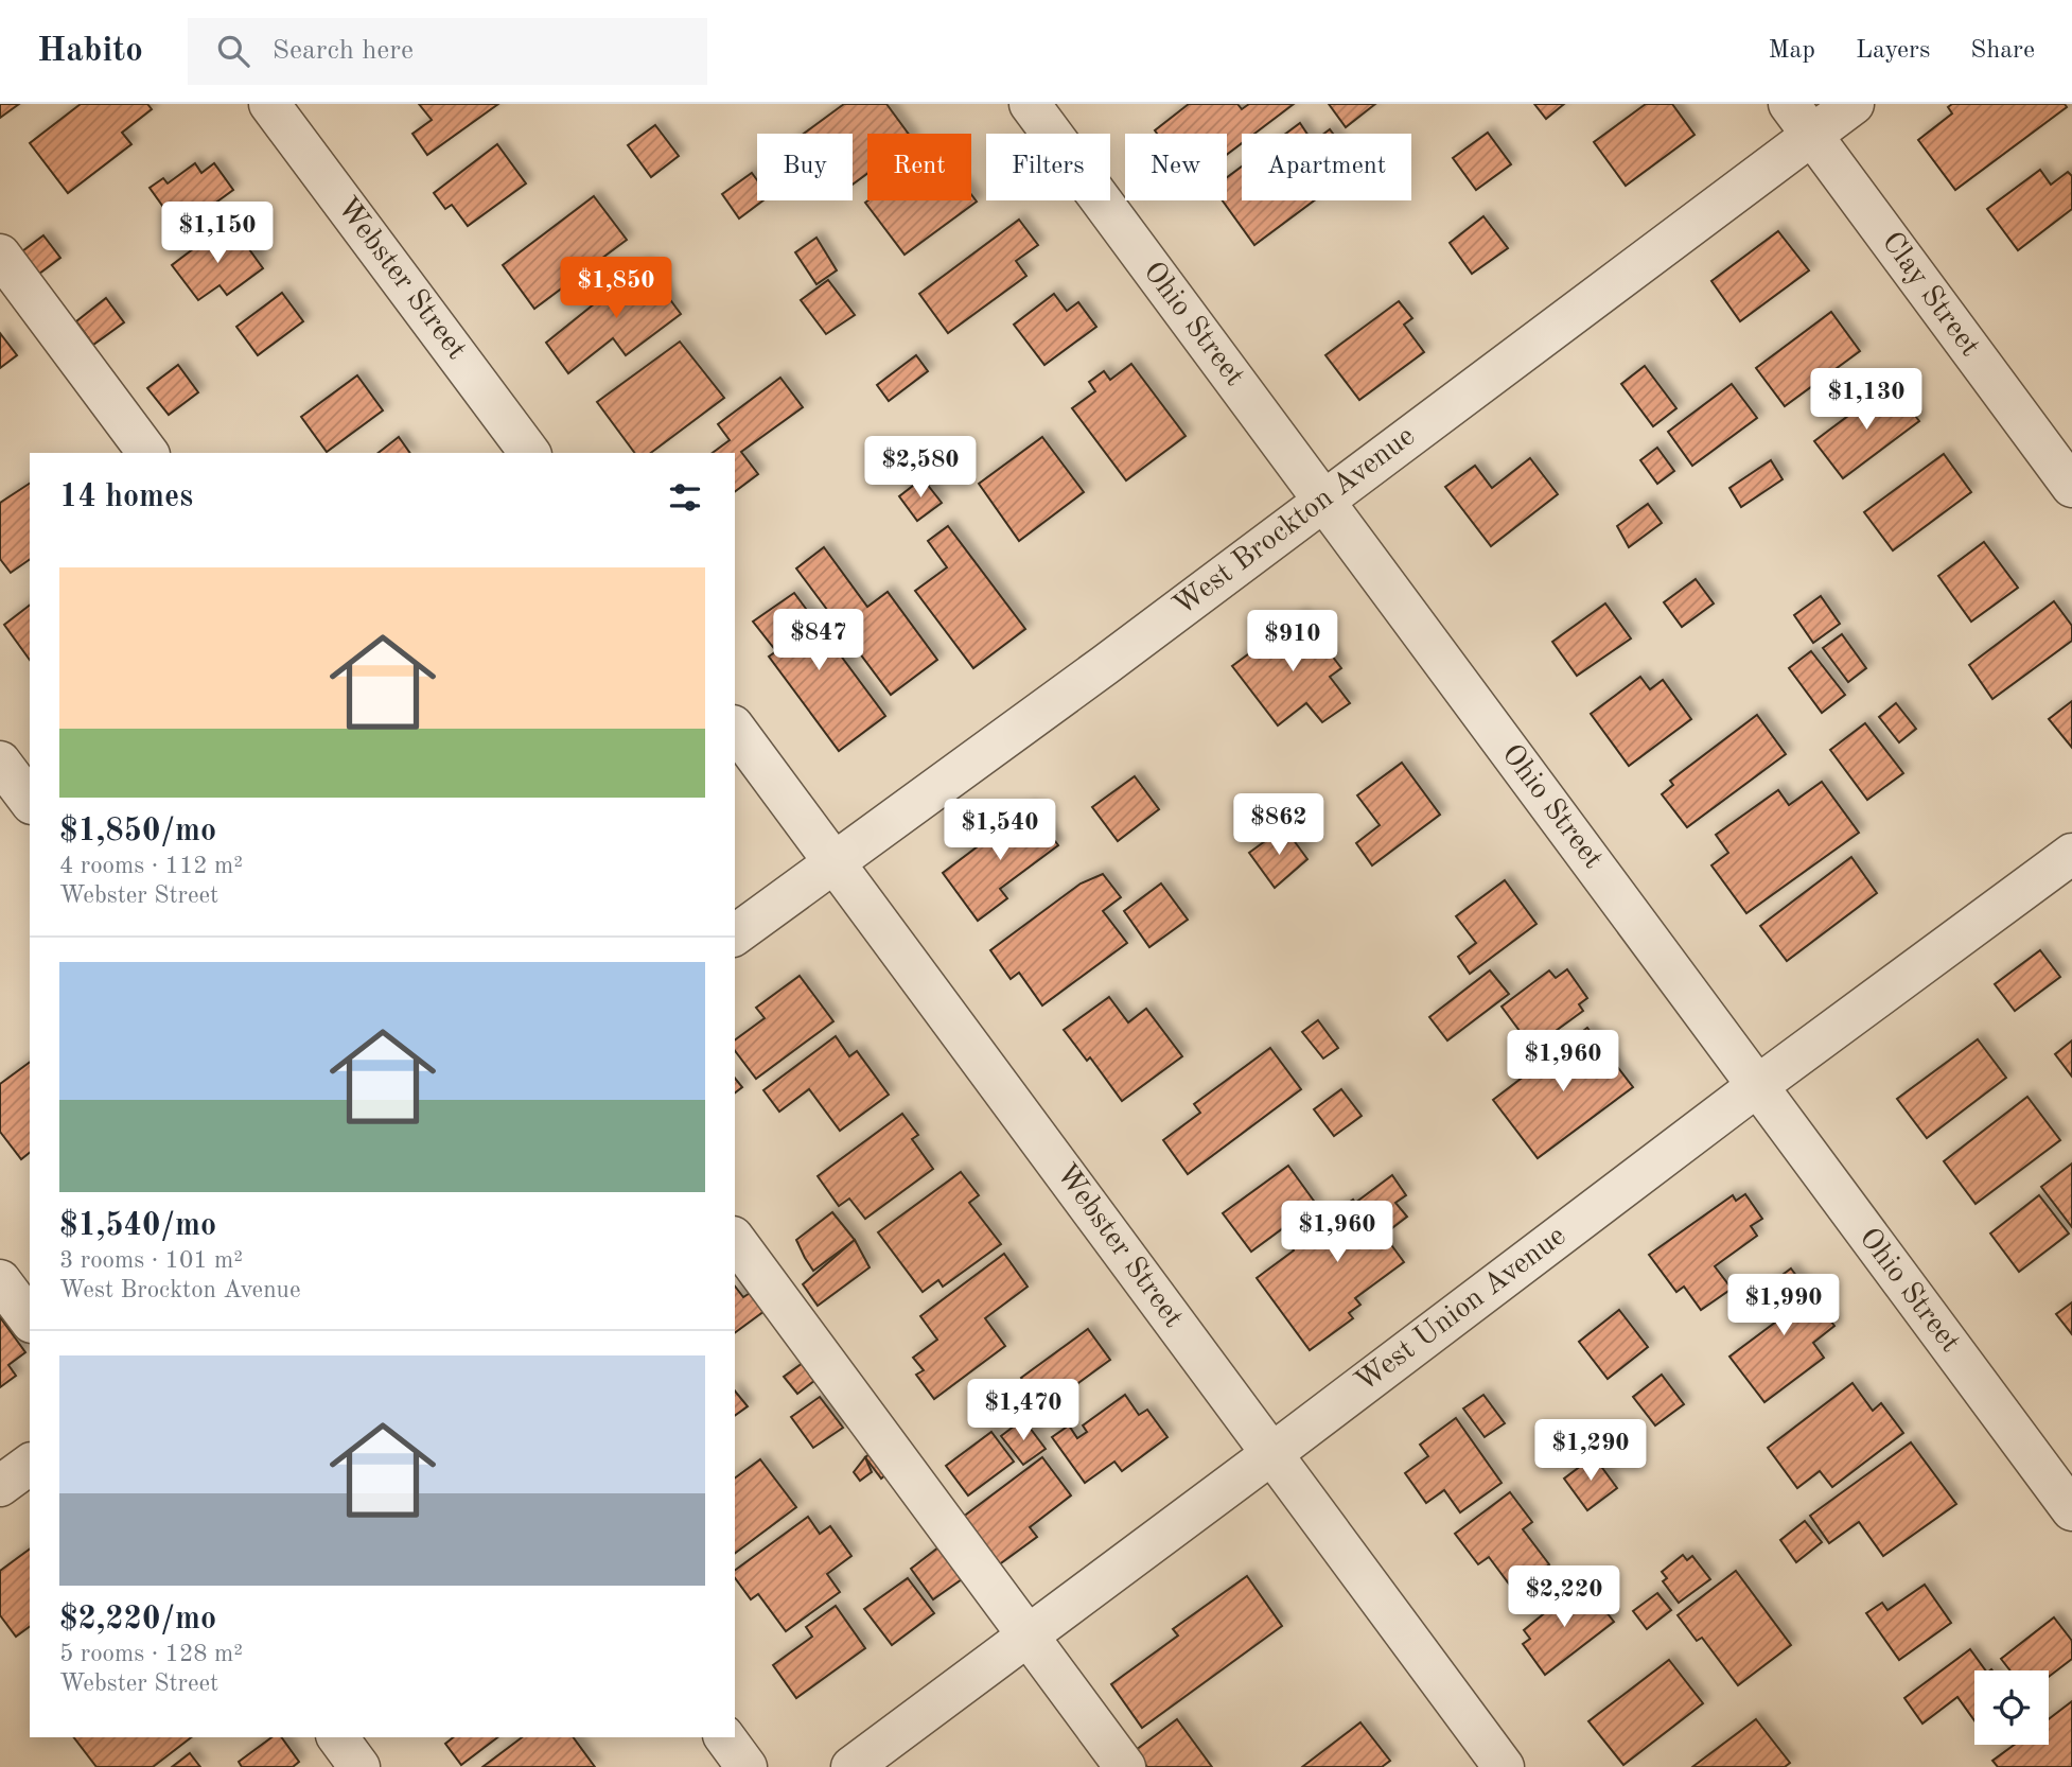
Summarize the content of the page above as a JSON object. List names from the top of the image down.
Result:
{
  "streets": {
    "street": [
      "Webster Street",
      "Clay Street",
      "Ohio Street",
      "West Brockton Avenue",
      "West Union Avenue"
    ]
  },
  "crossings": [
    ["Webster Street", "West Brockton Avenue"],
    ["Webster Street", "West Union Avenue"],
    ["Clay Street", "West Brockton Avenue"],
    ["Ohio Street", "West Brockton Avenue"],
    ["Ohio Street", "West Union Avenue"]
  ],
  "page": {
    "header": "Habito",
    "search": "Search here",
    "nav": ["Map", "Layers", "Share"],
    "chip": [
      "Buy",
      "Rent",
      "Filters",
      "New",
      "Apartment"
    ],
    "price": [
      "$1,150",
      "$1,850",
      "$1,130",
      "$2,580",
      "$847",
      "$910",
      "$862",
      "$1,540",
      "$1,960",
      "$1,960",
      "$1,990",
      "$1,470",
      "$1,290",
      "$2,220"
    ],
    "heading": "14 homes",
    "list": [
      {
        "name": "$1,850/mo",
        "note": "4 rooms · 112 m² · Webster Street"
      },
      {
        "name": "$1,540/mo",
        "note": "3 rooms · 101 m² · West Brockton Avenue"
      },
      {
        "name": "$2,220/mo",
        "note": "5 rooms · 128 m² · Webster Street"
      }
    ]
  }
}
